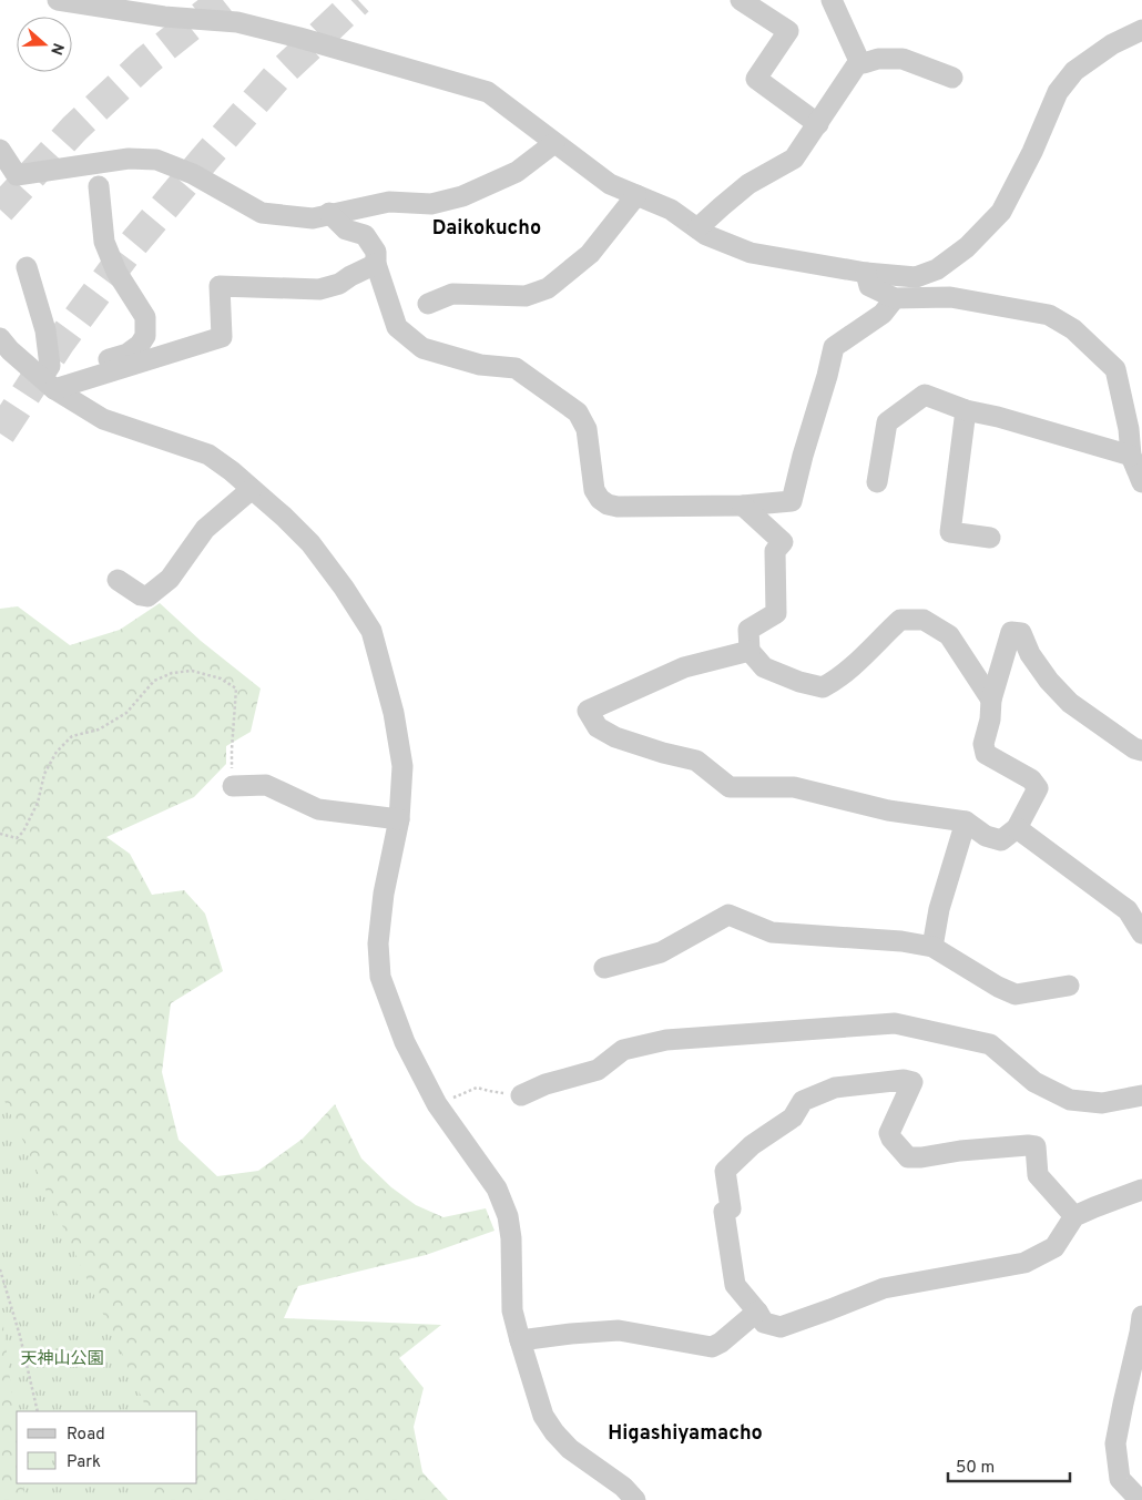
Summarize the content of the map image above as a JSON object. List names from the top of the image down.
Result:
{
  "districts": ["Daikokucho", "Higashiyamacho"],
  "parks": ["天神山公園"],
  "legend": ["Road", "Park"],
  "scale_bar": "50 m",
  "north": "right"
}
